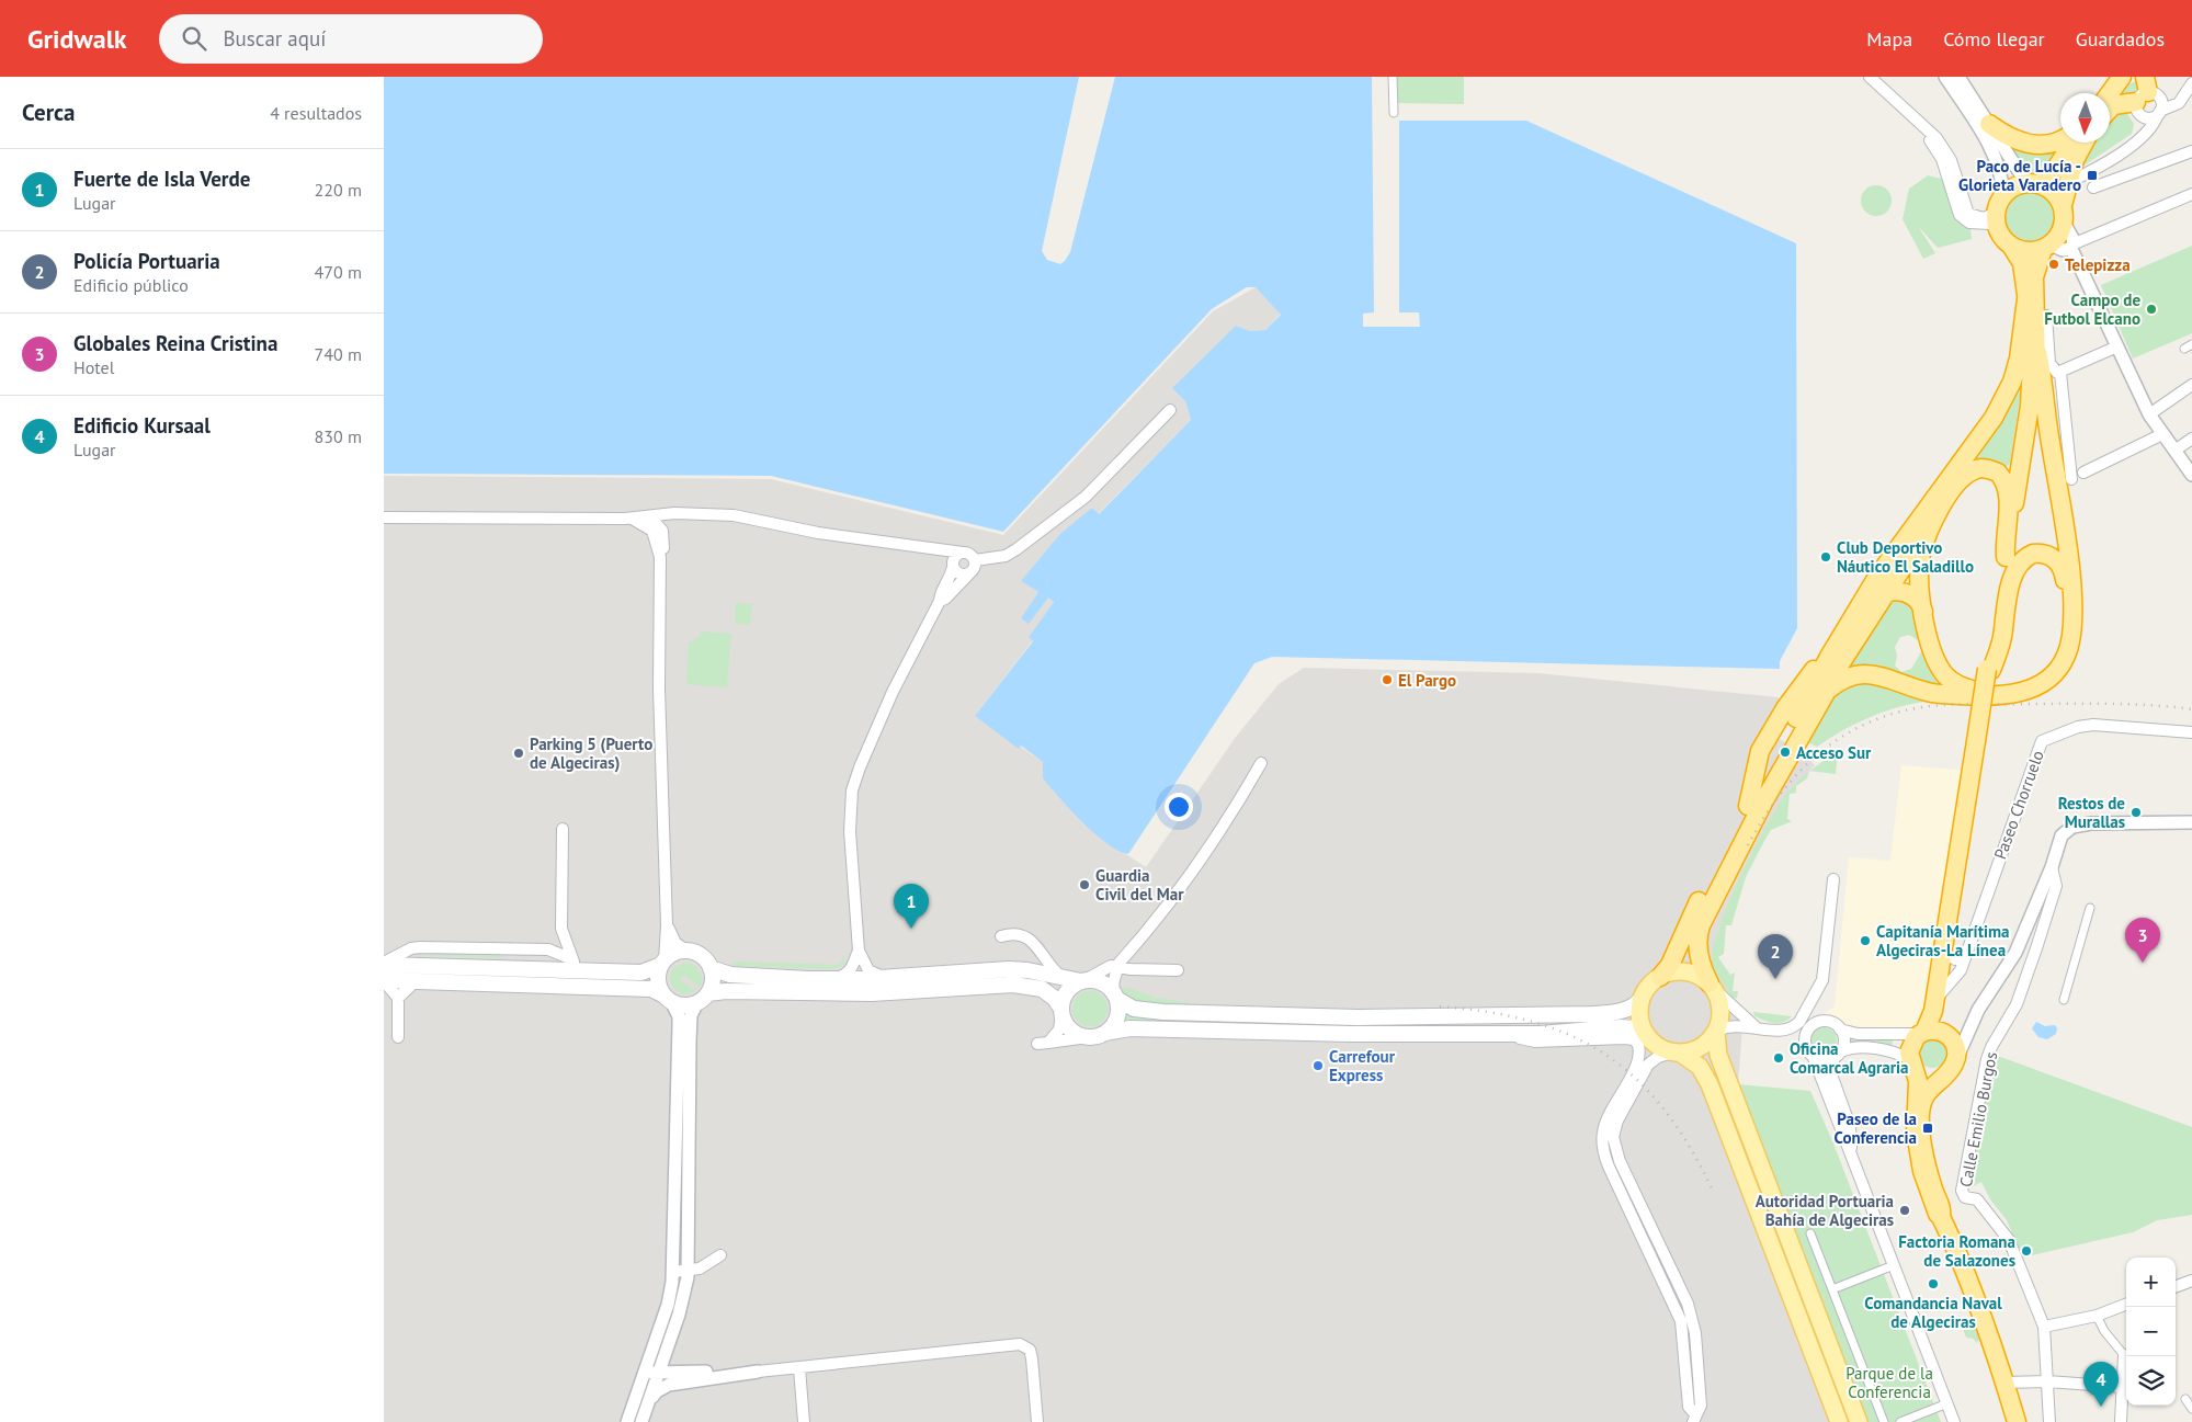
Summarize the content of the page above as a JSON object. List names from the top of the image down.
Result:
{
  "streets": {
    "street": ["Paseo Chorruelo", "Calle Emilio Burgos"]
  },
  "parks": ["Parque de la Conferencia"],
  "places": {
    "transit": ["Paco de Lucía - Glorieta Varadero", "Paseo de la Conferencia"],
    "other": [
      "Telepizza",
      "Campo de Futbol Elcano",
      "Club Deportivo Náutico El Saladillo",
      "El Pargo",
      "Acceso Sur",
      "Parking 5 (Puerto de Algeciras)",
      "Restos de Murallas",
      "Guardia Civil del Mar",
      "Capitanía Marítima Algeciras-La Línea",
      "Oficina Comarcal Agraria",
      "Carrefour Express",
      "Autoridad Portuaria Bahía de Algeciras",
      "Factoria Romana de Salazones",
      "Comandancia Naval de Algeciras"
    ]
  },
  "north": "bottom",
  "page": {
    "header": "Gridwalk",
    "search": "Buscar aquí",
    "nav": ["Mapa", "Cómo llegar", "Guardados"],
    "heading": ["Cerca", "4 resultados"],
    "list": [
      {
        "mark": "1",
        "name": "Fuerte de Isla Verde",
        "note": "Lugar",
        "value": "220 m"
      },
      {
        "mark": "2",
        "name": "Policía Portuaria",
        "note": "Edificio público",
        "value": "470 m"
      },
      {
        "mark": "3",
        "name": "Globales Reina Cristina",
        "note": "Hotel",
        "value": "740 m"
      },
      {
        "mark": "4",
        "name": "Edificio Kursaal",
        "note": "Lugar",
        "value": "830 m"
      }
    ],
    "pins": [
      "1",
      "3",
      "2",
      "4"
    ],
    "map_buttons": ["+", "−"]
  }
}
